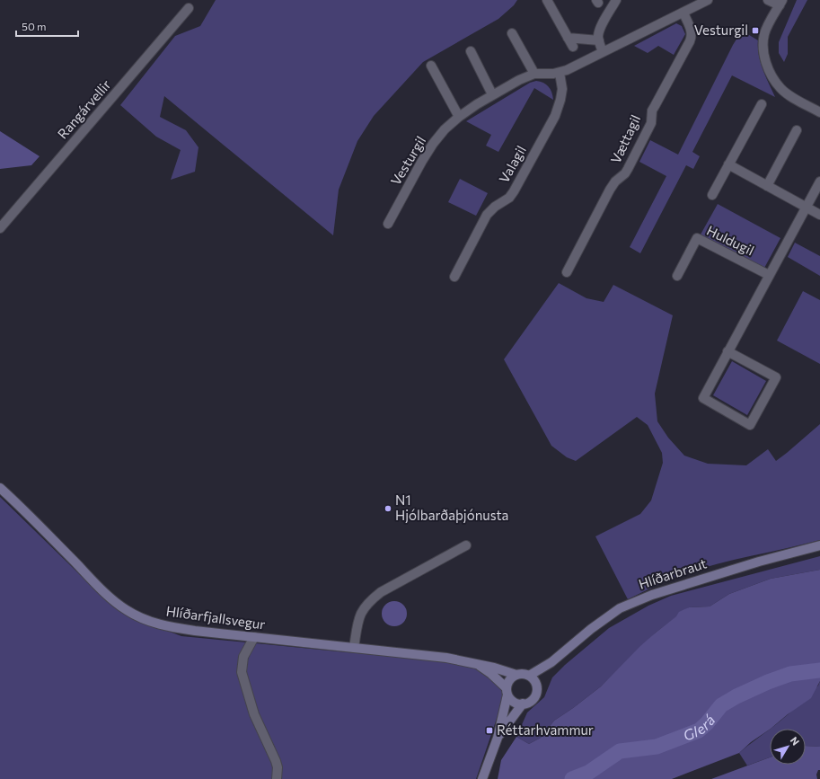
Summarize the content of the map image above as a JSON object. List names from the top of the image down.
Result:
{
  "streets": {
    "main road": ["Hlíðarbraut", "Hlíðarfjallsvegur"],
    "street": [
      "Rangárvellir",
      "Vættagil",
      "Vesturgil",
      "Valagil",
      "Huldugil"
    ]
  },
  "crossings": [
    ["Vættagil", "Vesturgil"],
    ["Vesturgil", "Valagil"],
    ["Hlíðarbraut", "Hlíðarfjallsvegur"]
  ],
  "water": ["Glerá"],
  "places": {
    "transit": ["Vesturgil", "Réttarhvammur"],
    "other": ["N1 Hjólbarðaþjónusta"]
  },
  "scale_bar": "50 m",
  "north": "top right"
}
